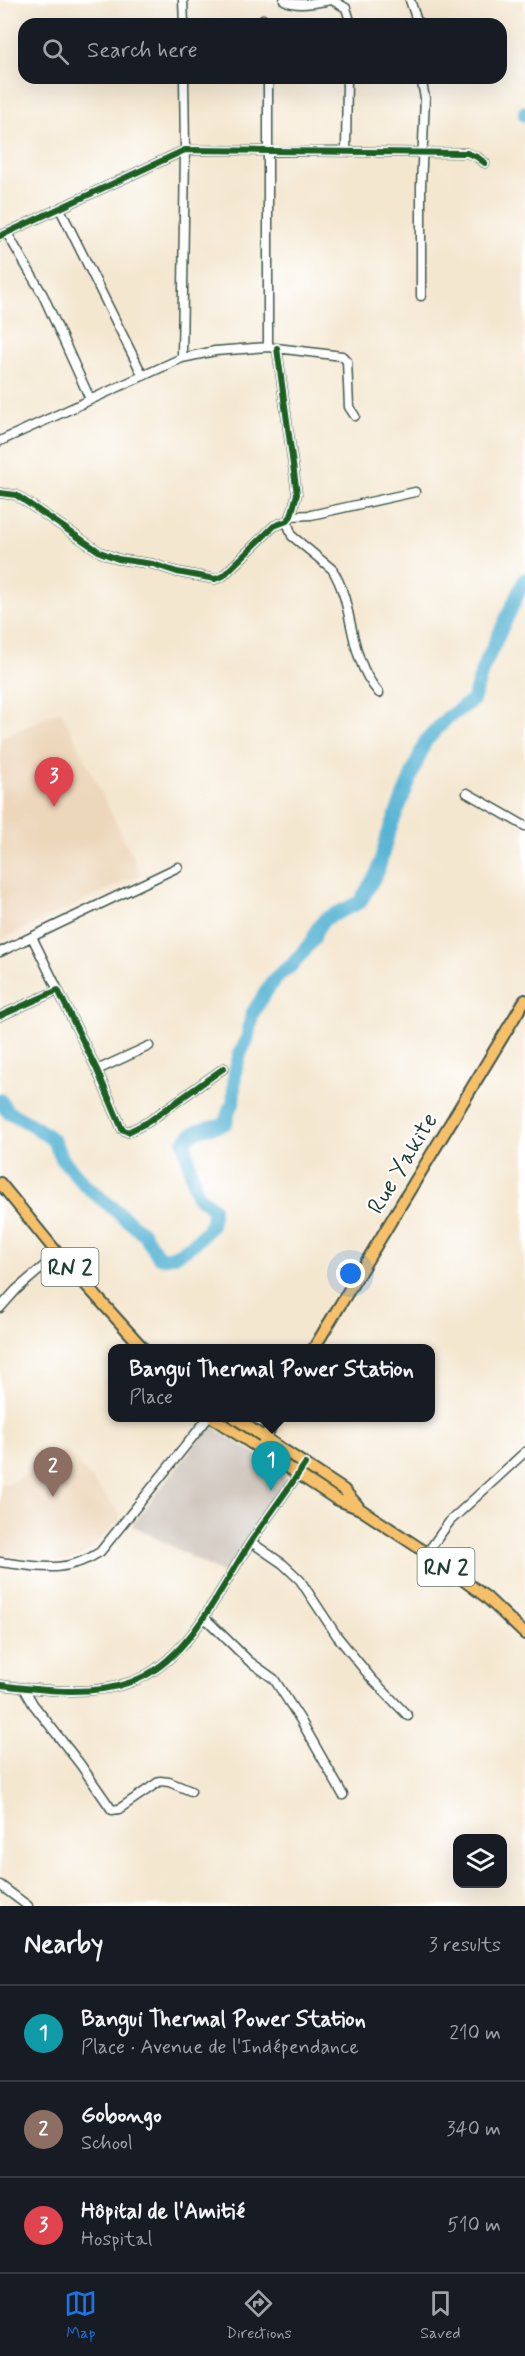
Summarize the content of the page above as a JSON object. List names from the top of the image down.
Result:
{
  "streets": {
    "main road": ["Rue Yakite", "RN 2"]
  },
  "page": {
    "search": "Search here",
    "pins": ["3", "1", "2"],
    "popup": ["Bangui Thermal Power Station", "Place"],
    "heading": ["Nearby", "3 results"],
    "list": [
      {
        "mark": "1",
        "name": "Bangui Thermal Power Station",
        "note": "Place · Avenue de l'Indépendance",
        "value": "210 m"
      },
      {
        "mark": "2",
        "name": "Gobongo",
        "note": "School",
        "value": "340 m"
      },
      {
        "mark": "3",
        "name": "Hôpital de l'Amitié",
        "note": "Hospital",
        "value": "510 m"
      }
    ],
    "nav": ["Map", "Directions", "Saved"]
  }
}
